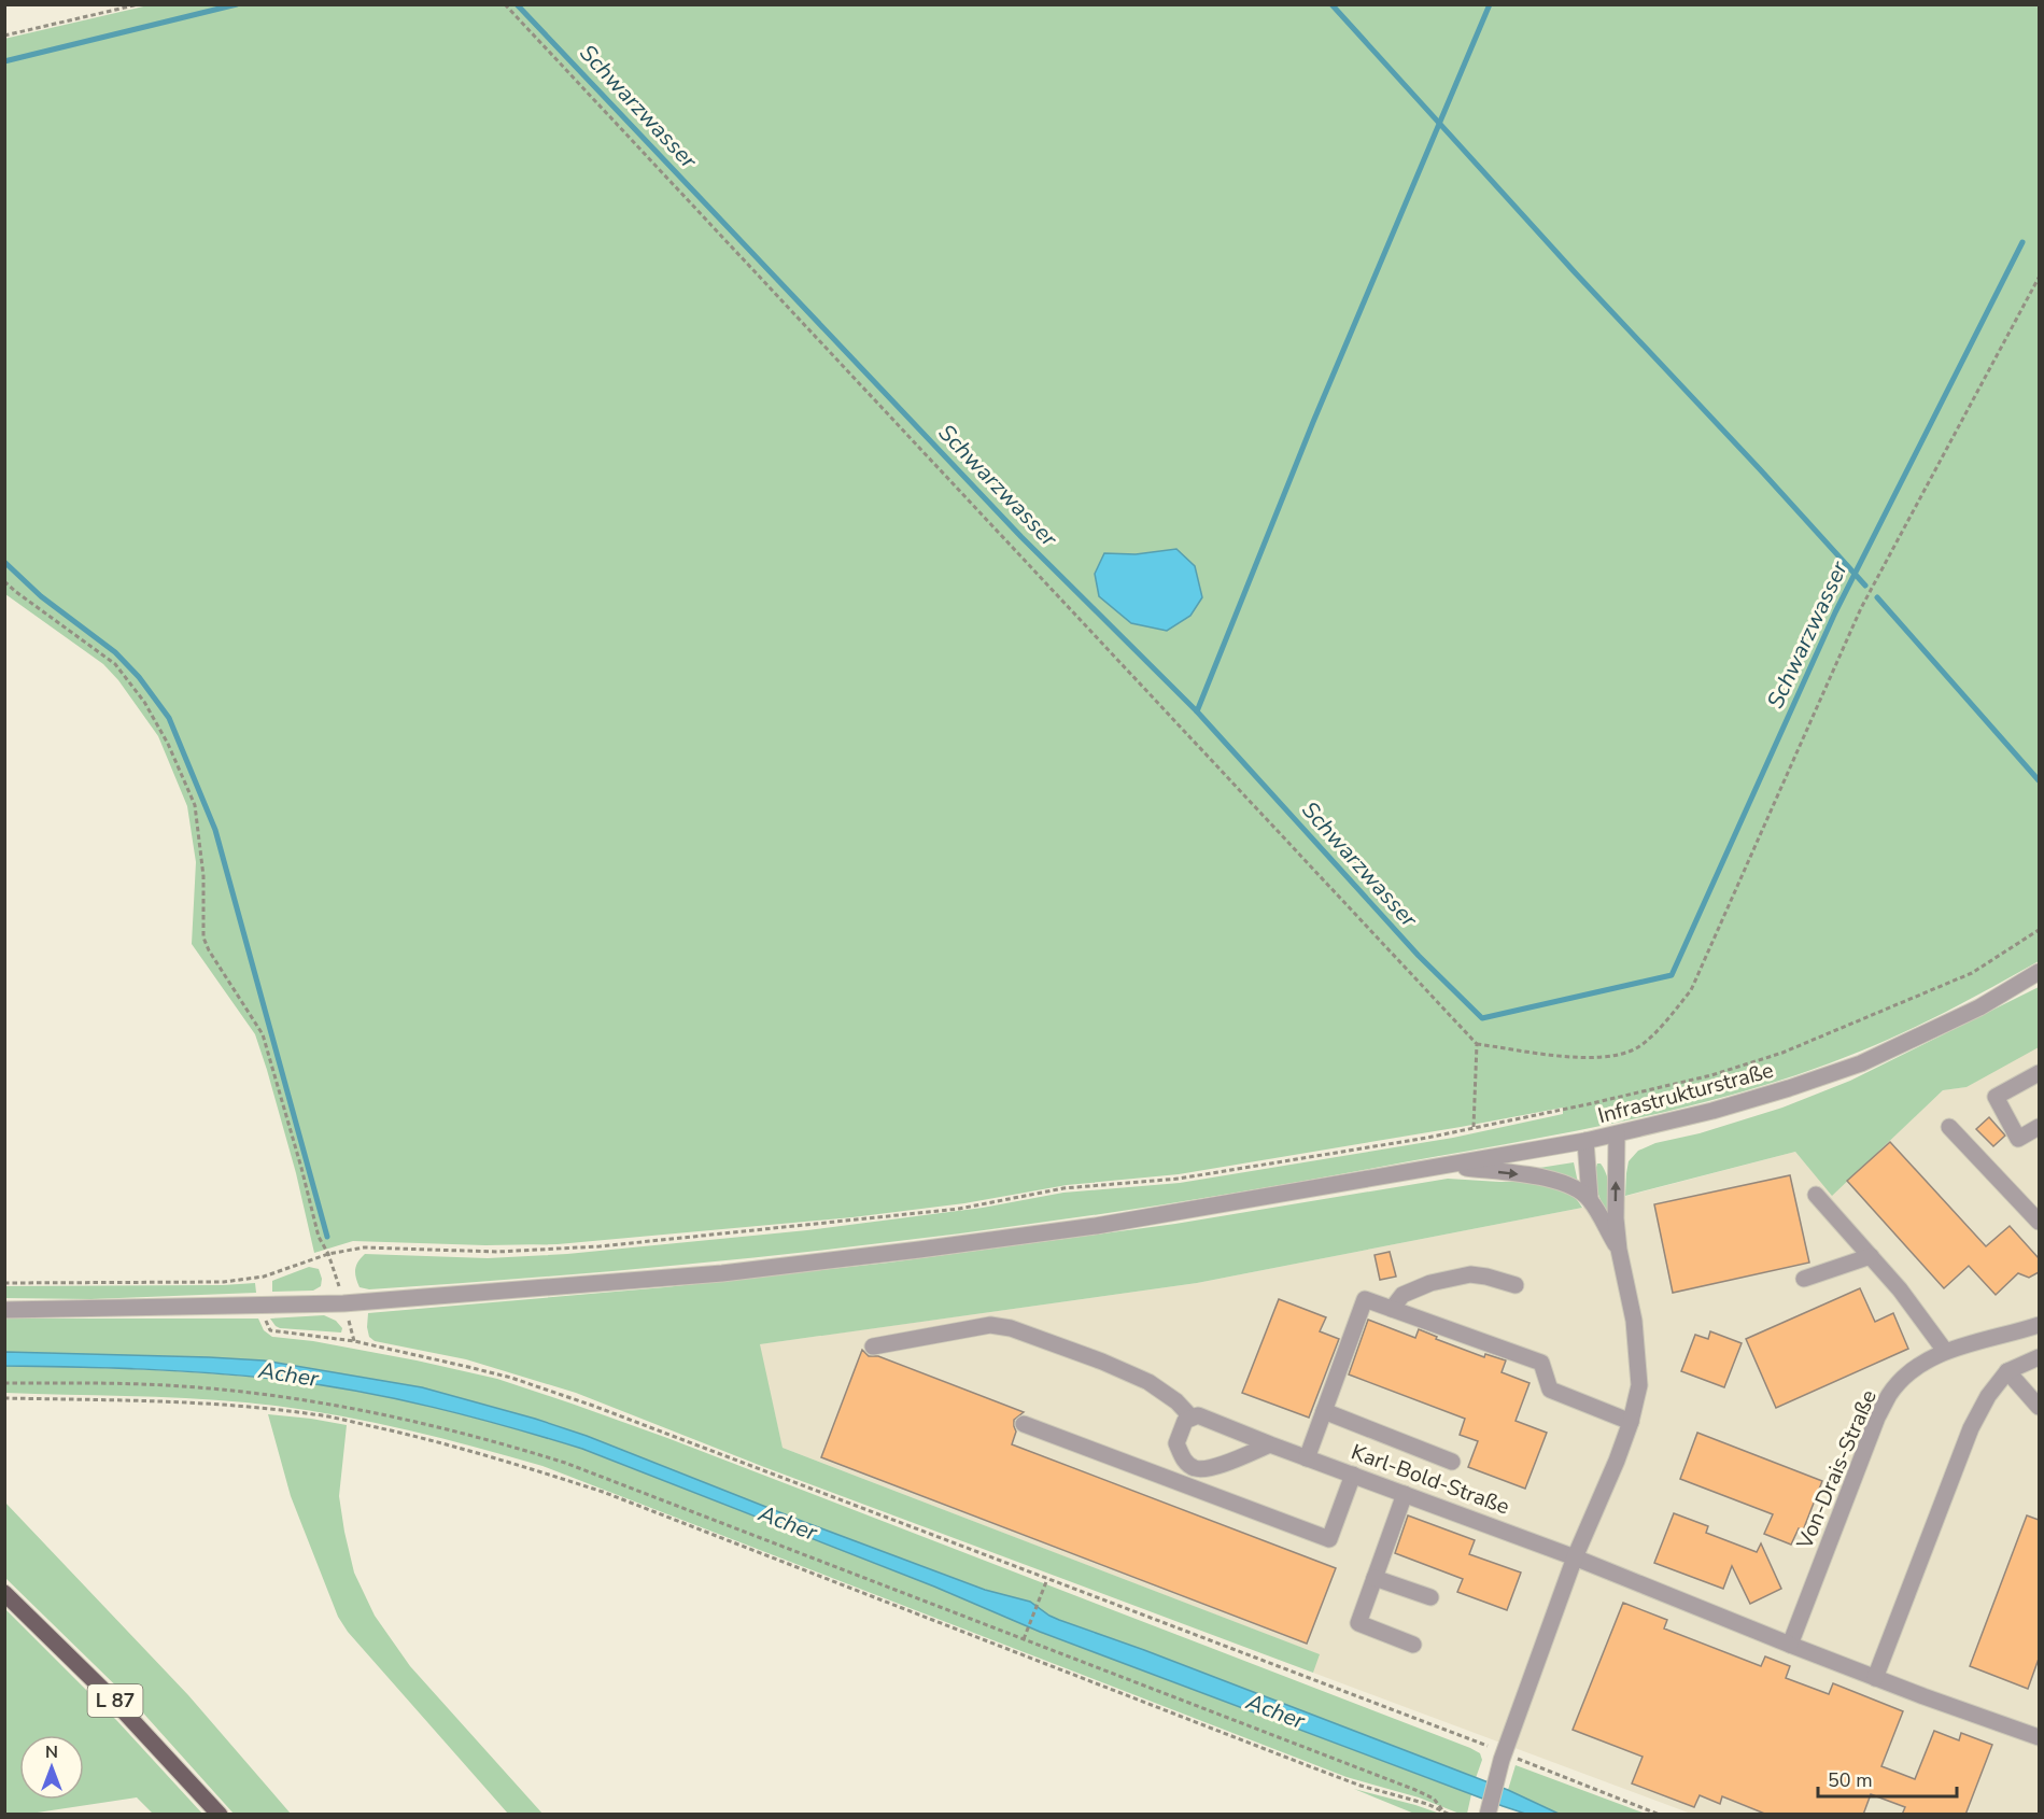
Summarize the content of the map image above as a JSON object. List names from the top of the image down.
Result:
{
  "streets": {
    "main road": ["L 87"],
    "street": ["Infrastrukturstraße", "Von-Drais-Straße", "Karl-Bold-Straße"]
  },
  "water": ["Schwarzwasser", "Acher"],
  "scale_bar": "50 m",
  "north": "top"
}
